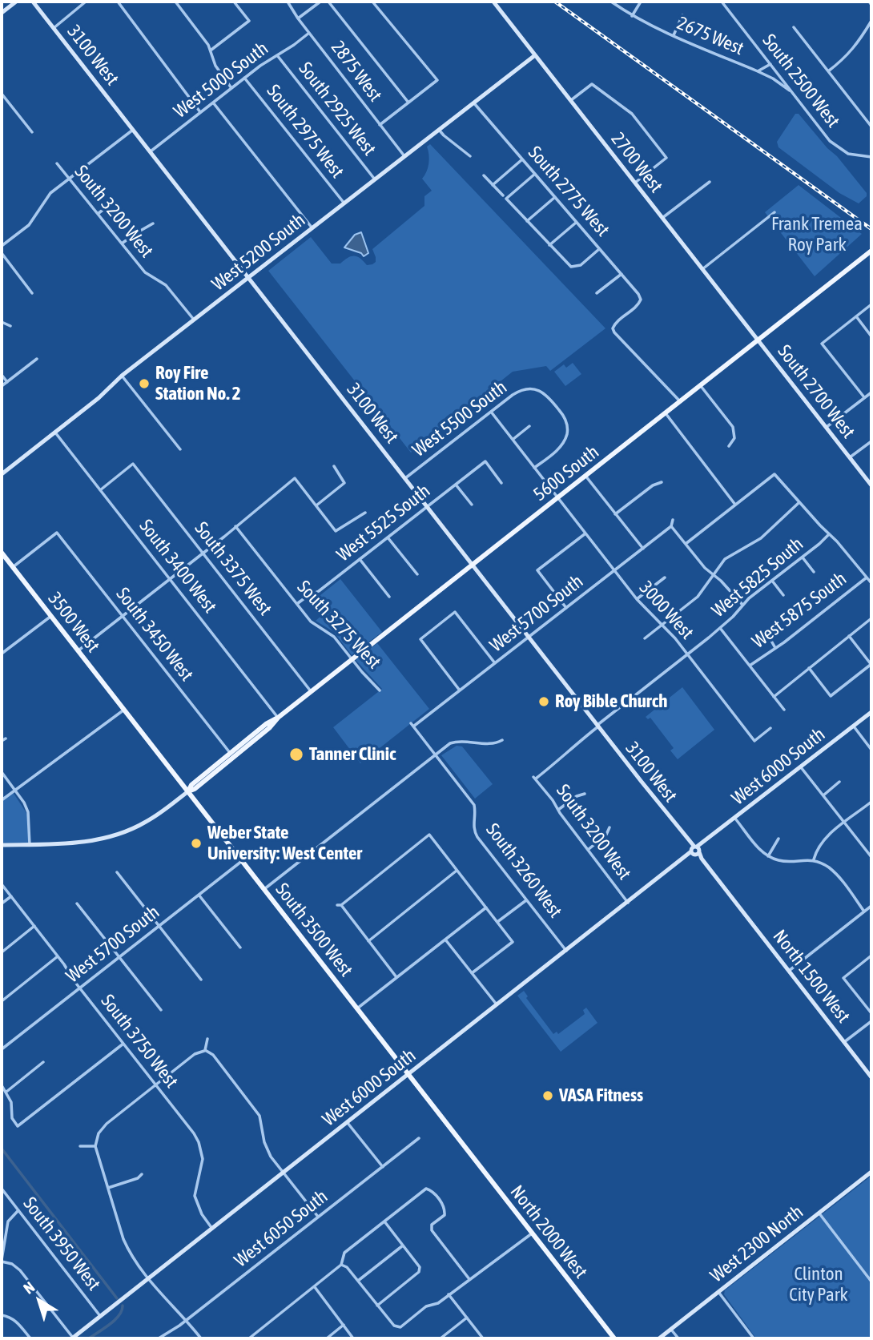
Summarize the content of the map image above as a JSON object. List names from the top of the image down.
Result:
{
  "streets": {
    "main road": [
      "5600 South",
      "3500 West",
      "South 3500 West",
      "North 2000 West"
    ],
    "street": [
      "2675 West",
      "3100 West",
      "2875 West",
      "West 5000 South",
      "South 2500 West",
      "South 2925 West",
      "South 2975 West",
      "2700 West",
      "South 2775 West",
      "South 3200 West",
      "West 5200 South",
      "South 2700 West",
      "West 5500 South",
      "West 5525 South",
      "South 3400 West",
      "South 3375 West",
      "West 5825 South",
      "3000 West",
      "West 5875 South",
      "West 5700 South",
      "South 3275 West",
      "South 3450 West",
      "West 6000 South",
      "South 3260 West",
      "North 1500 West",
      "South 3750 West",
      "West 6050 South",
      "South 3950 West",
      "West 2300 North"
    ]
  },
  "crossings": [
    ["2675 West", "South 2500 West"],
    ["3100 West", "West 5000 South"],
    ["3100 West", "West 5200 South"],
    ["3100 West", "West 5500 South"],
    ["3100 West", "5600 South"],
    ["3100 West", "West 5525 South"],
    ["3100 West", "West 5825 South"],
    ["3100 West", "West 5700 South"],
    ["3100 West", "West 6000 South"],
    ["3100 West", "North 1500 West"],
    ["2875 West", "West 5000 South"],
    ["2875 West", "West 5200 South"],
    ["West 5000 South", "South 2925 West"],
    ["West 5000 South", "South 2975 West"],
    ["South 2925 West", "West 5200 South"],
    ["South 2975 West", "West 5200 South"],
    ["2700 West", "West 5200 South"],
    ["2700 West", "South 2700 West"],
    ["2700 West", "5600 South"],
    ["South 2775 West", "West 5200 South"],
    ["South 2775 West", "5600 South"],
    ["South 3200 West", "West 5200 South"],
    ["South 3200 West", "West 5825 South"],
    ["South 3200 West", "West 6000 South"],
    ["West 5200 South", "South 3400 West"],
    ["South 2700 West", "5600 South"],
    ["West 5500 South", "3000 West"],
    ["5600 South", "South 3400 West"],
    ["5600 South", "South 3375 West"],
    ["5600 South", "3000 West"],
    ["5600 South", "South 3275 West"],
    ["5600 South", "South 3450 West"],
    ["5600 South", "South 3500 West"],
    ["West 5525 South", "South 3275 West"],
    ["South 3400 West", "South 3375 West"],
    ["West 5825 South", "3000 West"],
    ["3000 West", "West 5700 South"],
    ["West 5700 South", "South 3260 West"],
    ["West 5700 South", "South 3500 West"],
    ["West 5700 South", "South 3750 West"],
    ["3500 West", "South 3500 West"],
    ["West 6000 South", "South 3260 West"],
    ["West 6000 South", "South 3500 West"],
    ["West 6000 South", "South 3750 West"],
    ["West 6000 South", "South 3950 West"],
    ["South 3500 West", "North 2000 West"]
  ],
  "parks": ["Frank Tremea Roy Park", "Clinton City Park"],
  "places": [
    "Roy Fire Station No. 2",
    "Roy Bible Church",
    "Tanner Clinic",
    "Weber State University: West Center",
    "VASA Fitness"
  ],
  "north": "top left"
}
